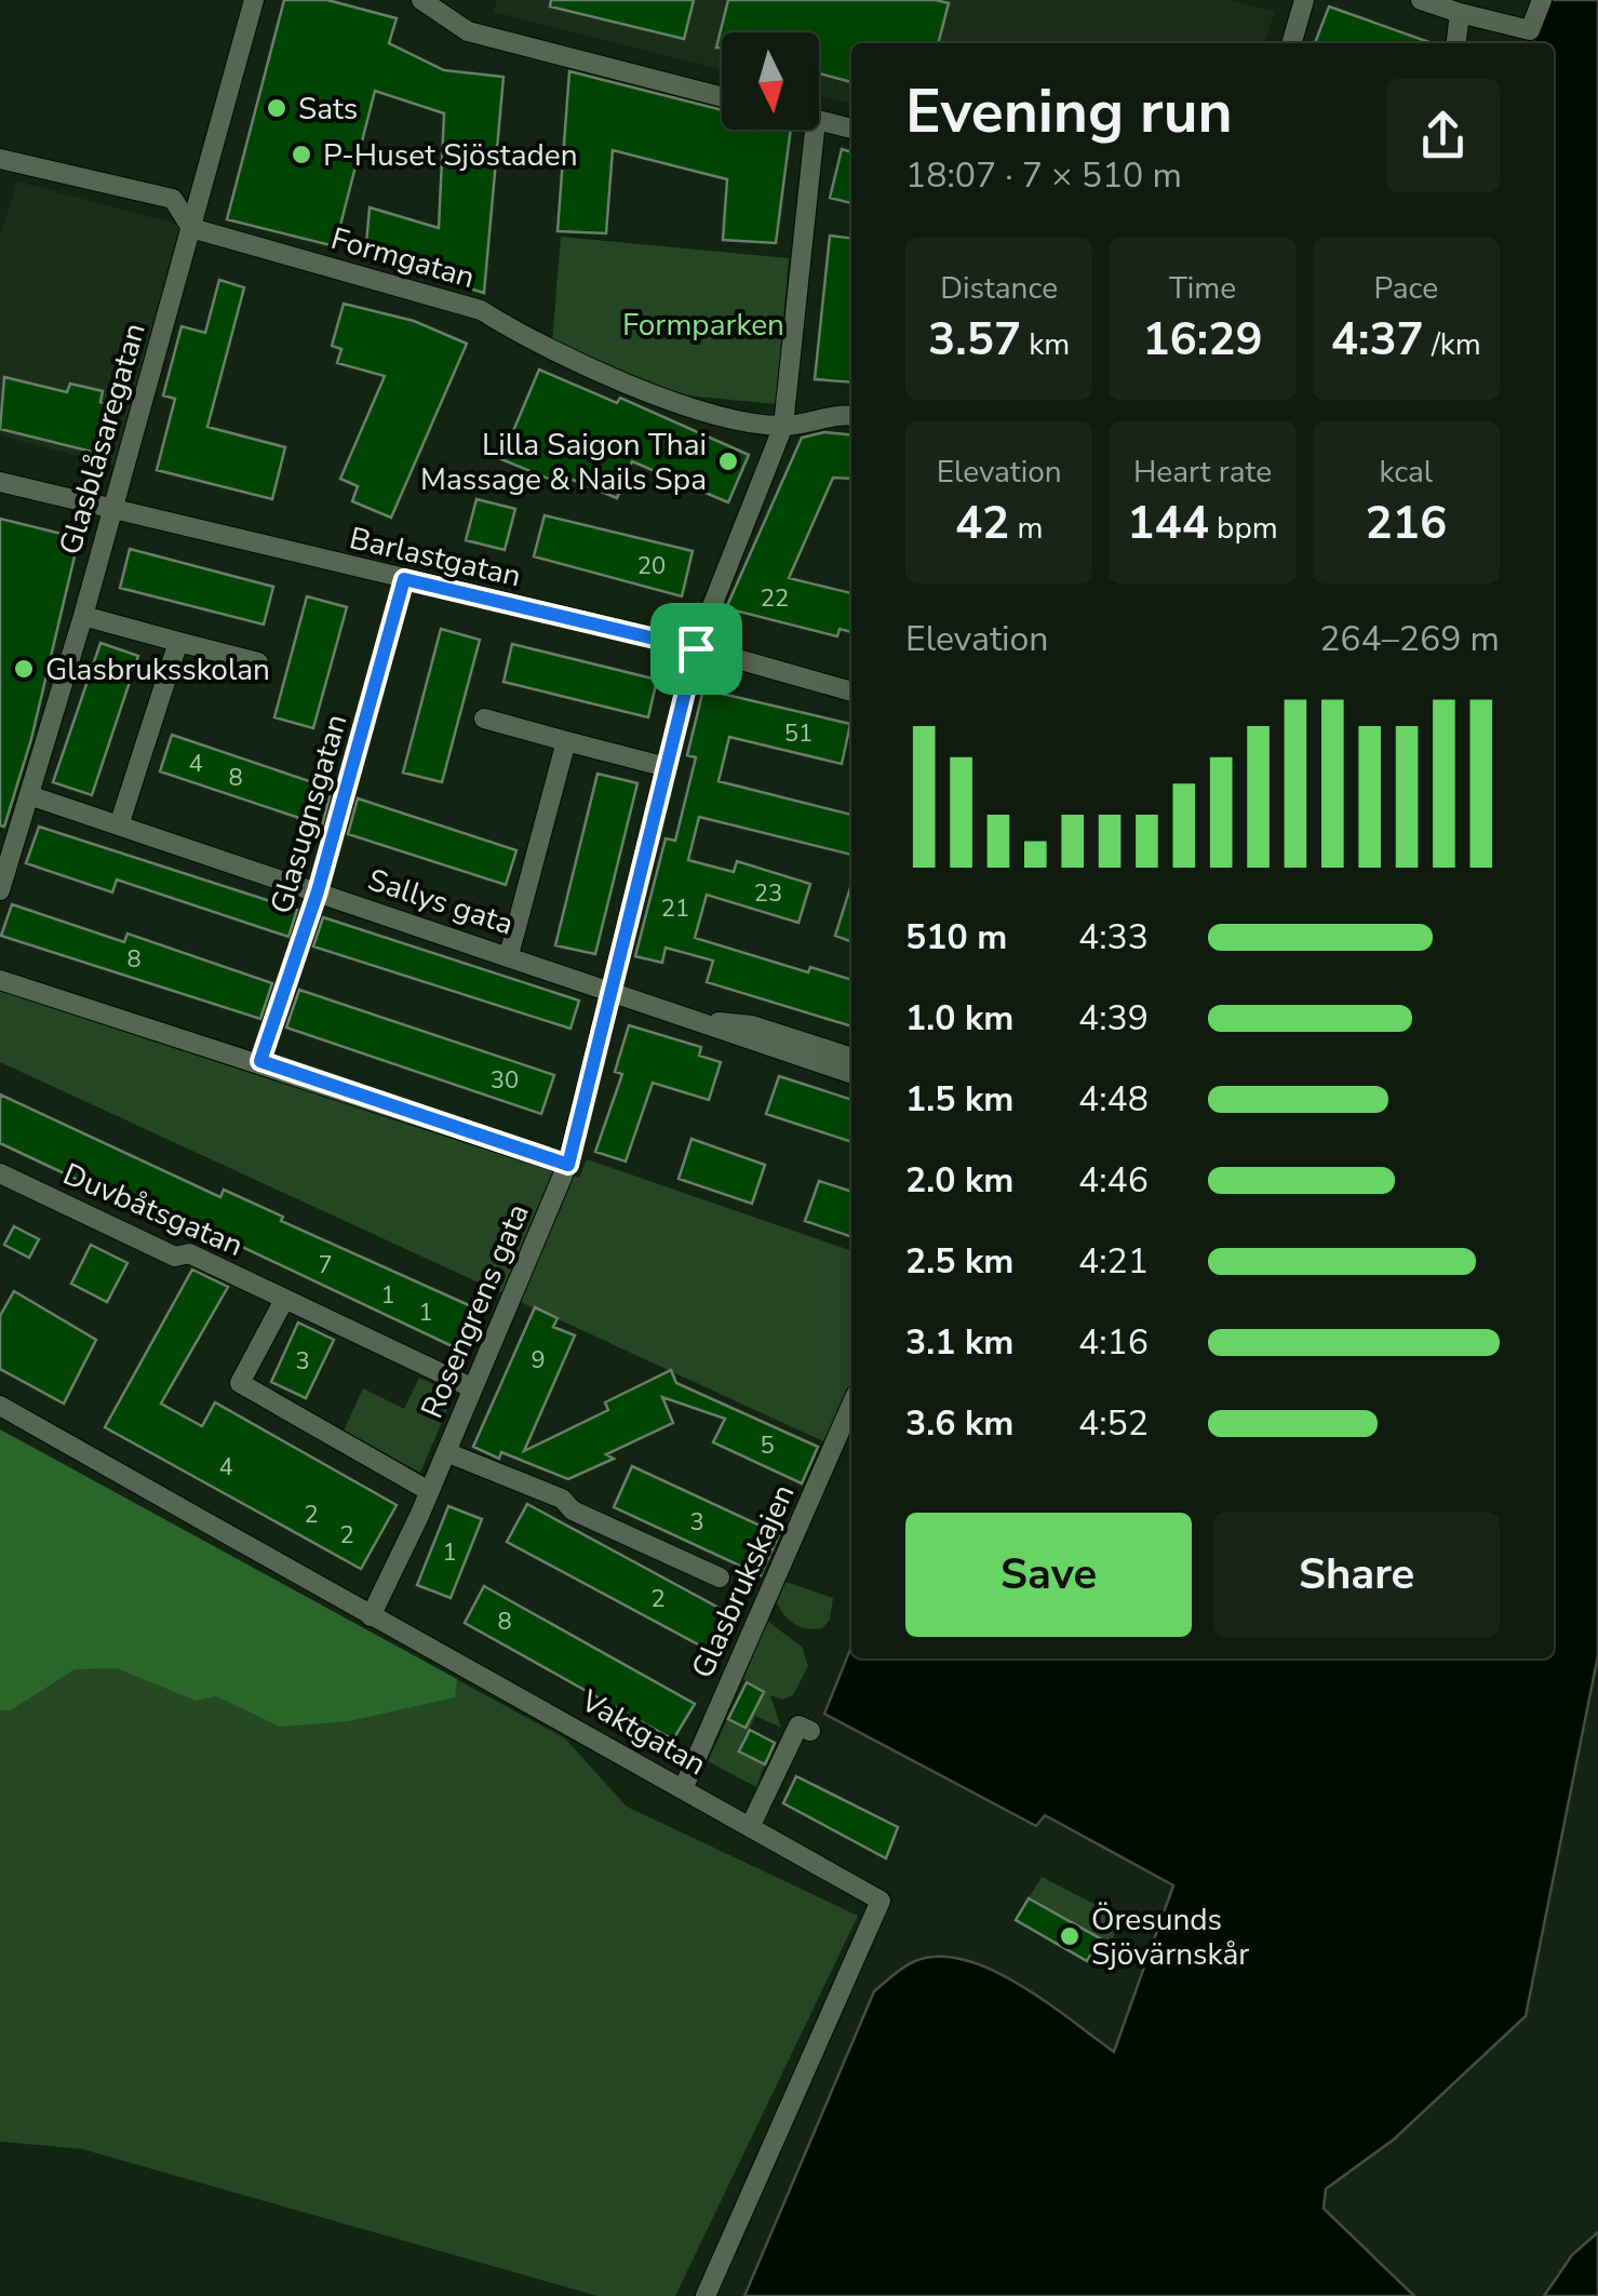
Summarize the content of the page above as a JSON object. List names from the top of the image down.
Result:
{
  "streets": {
    "street": [
      "Formgatan",
      "Glasblåsaregatan",
      "Barlastgatan",
      "Glasugnsgatan",
      "Sallys gata",
      "Duvbåtsgatan",
      "Rosengrens gata",
      "Glasbrukskajen",
      "Vaktgatan"
    ]
  },
  "crossings": [
    ["Formgatan", "Glasblåsaregatan"],
    ["Formgatan", "Rosengrens gata"],
    ["Glasblåsaregatan", "Barlastgatan"],
    ["Glasblåsaregatan", "Sallys gata"],
    ["Barlastgatan", "Glasugnsgatan"],
    ["Barlastgatan", "Rosengrens gata"],
    ["Glasugnsgatan", "Sallys gata"],
    ["Sallys gata", "Rosengrens gata"],
    ["Duvbåtsgatan", "Rosengrens gata"],
    ["Rosengrens gata", "Vaktgatan"],
    ["Glasbrukskajen", "Vaktgatan"]
  ],
  "parks": ["Formparken"],
  "places": [
    "Sats",
    "P-Huset Sjöstaden",
    "Lilla Saigon Thai Massage & Nails Spa",
    "Glasbruksskolan",
    "Öresunds Sjövärnskår"
  ],
  "house_numbers": [
    "20",
    "22",
    "51",
    "4",
    "8",
    "23",
    "21",
    "8",
    "30",
    "7",
    "1",
    "1",
    "9",
    "3",
    "5",
    "4",
    "2",
    "3",
    "2",
    "1",
    "2",
    "8"
  ],
  "north": "bottom",
  "page": {
    "heading": ["Evening run", "18:07 · 7 × 510 m"],
    "stats": [
      ["Distance", "3.57 km"],
      ["Time", "16:29"],
      ["Pace", "4:37 /km"],
      ["Elevation", "42 m"],
      ["Heart rate", "144 bpm"],
      ["kcal", "216"]
    ],
    "chart": ["Elevation", "264–269 m"],
    "list": [
      {
        "name": "510 m",
        "note": "4:33"
      },
      {
        "name": "1.0 km",
        "note": "4:39"
      },
      {
        "name": "1.5 km",
        "note": "4:48"
      },
      {
        "name": "2.0 km",
        "note": "4:46"
      },
      {
        "name": "2.5 km",
        "note": "4:21"
      },
      {
        "name": "3.1 km",
        "note": "4:16"
      },
      {
        "name": "3.6 km",
        "note": "4:52"
      }
    ],
    "buttons": ["Save", "Share"]
  }
}
